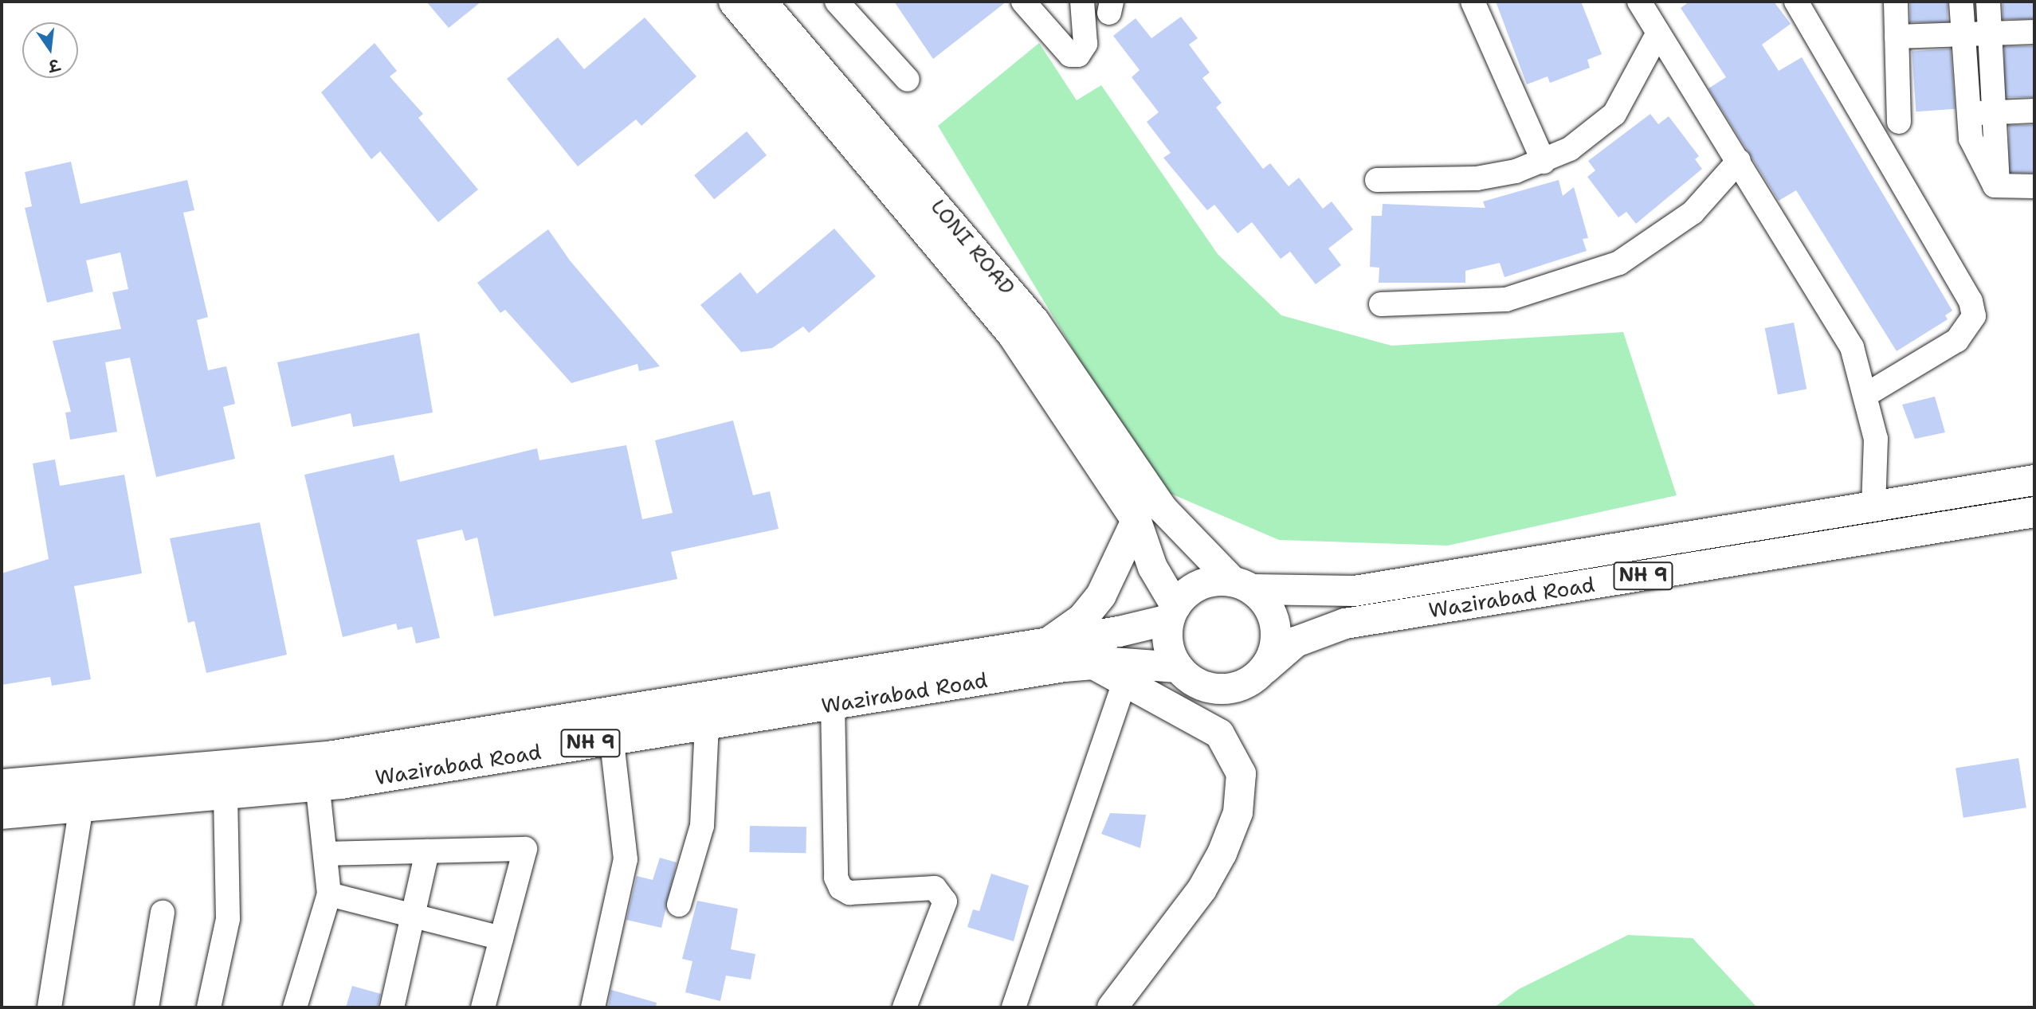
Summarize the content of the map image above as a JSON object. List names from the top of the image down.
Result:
{
  "streets": {
    "main road": ["NH 9", "Wazirabad Road"],
    "street": ["LONI ROAD"]
  },
  "north": "bottom"
}
